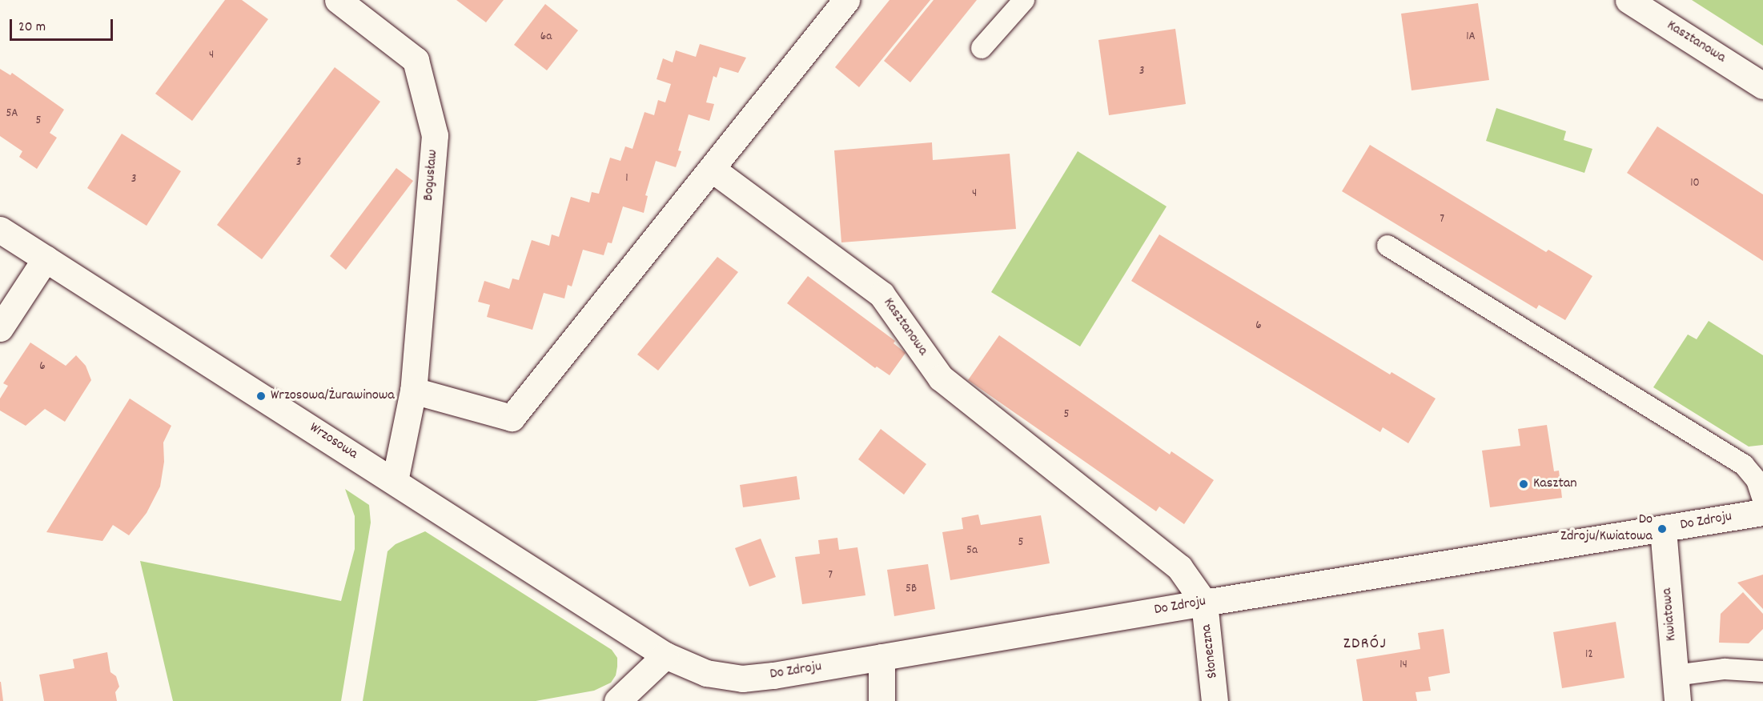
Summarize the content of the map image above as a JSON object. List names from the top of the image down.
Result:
{
  "streets": {
    "street": [
      "Kasztanowa",
      "Bogusław",
      "Wrzosowa",
      "Do Zdroju",
      "Kwiatowa",
      "Słoneczna"
    ]
  },
  "crossings": [
    ["Kasztanowa", "Do Zdroju"],
    ["Kasztanowa", "Słoneczna"],
    ["Bogusław", "Wrzosowa"],
    ["Wrzosowa", "Do Zdroju"],
    ["Do Zdroju", "Kwiatowa"],
    ["Do Zdroju", "Słoneczna"]
  ],
  "districts": ["ZDRÓJ"],
  "places": ["Wrzosowa/Żurawinowa", "Kasztan", "Do Zdroju/Kwiatowa"],
  "house_numbers": [
    "6a",
    "1A",
    "4",
    "3",
    "5A",
    "5",
    "3",
    "1",
    "3",
    "10",
    "4",
    "7",
    "6",
    "6",
    "5",
    "5",
    "5a",
    "7",
    "5B",
    "12",
    "14"
  ],
  "scale_bar": "20 m"
}
